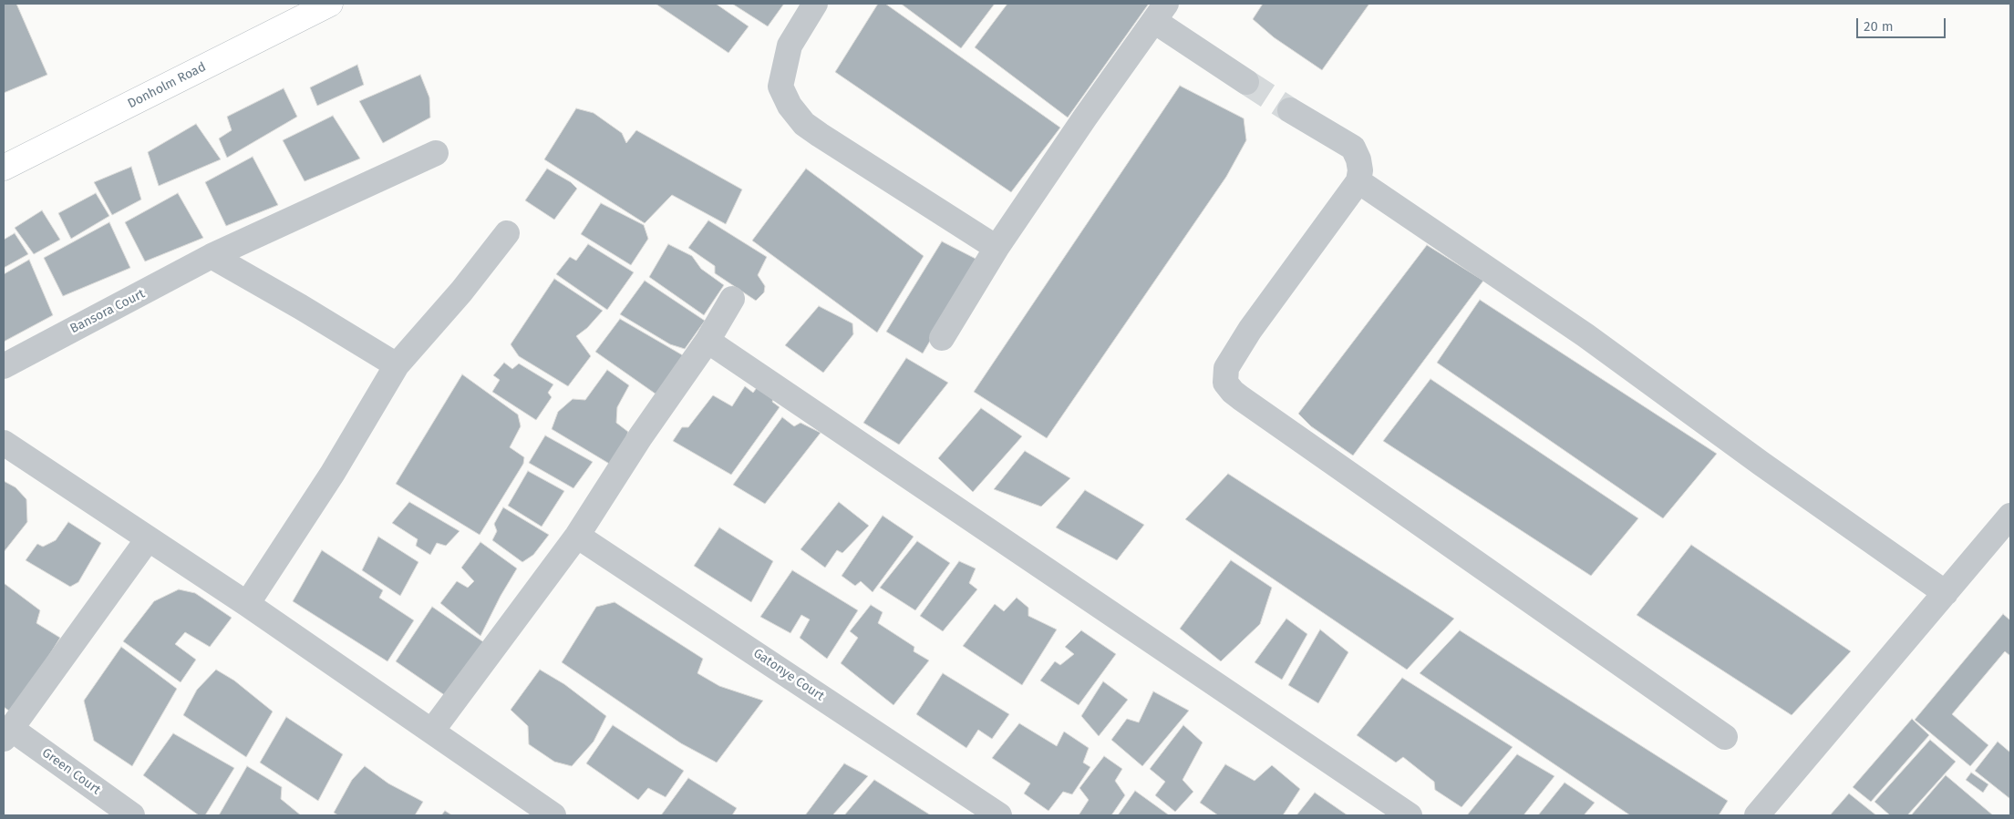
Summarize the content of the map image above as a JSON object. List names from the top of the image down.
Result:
{
  "streets": {
    "main road": ["Donholm Road"],
    "street": ["Bansora Court", "Gatonye Court", "Green Court"]
  },
  "scale_bar": "20 m"
}
